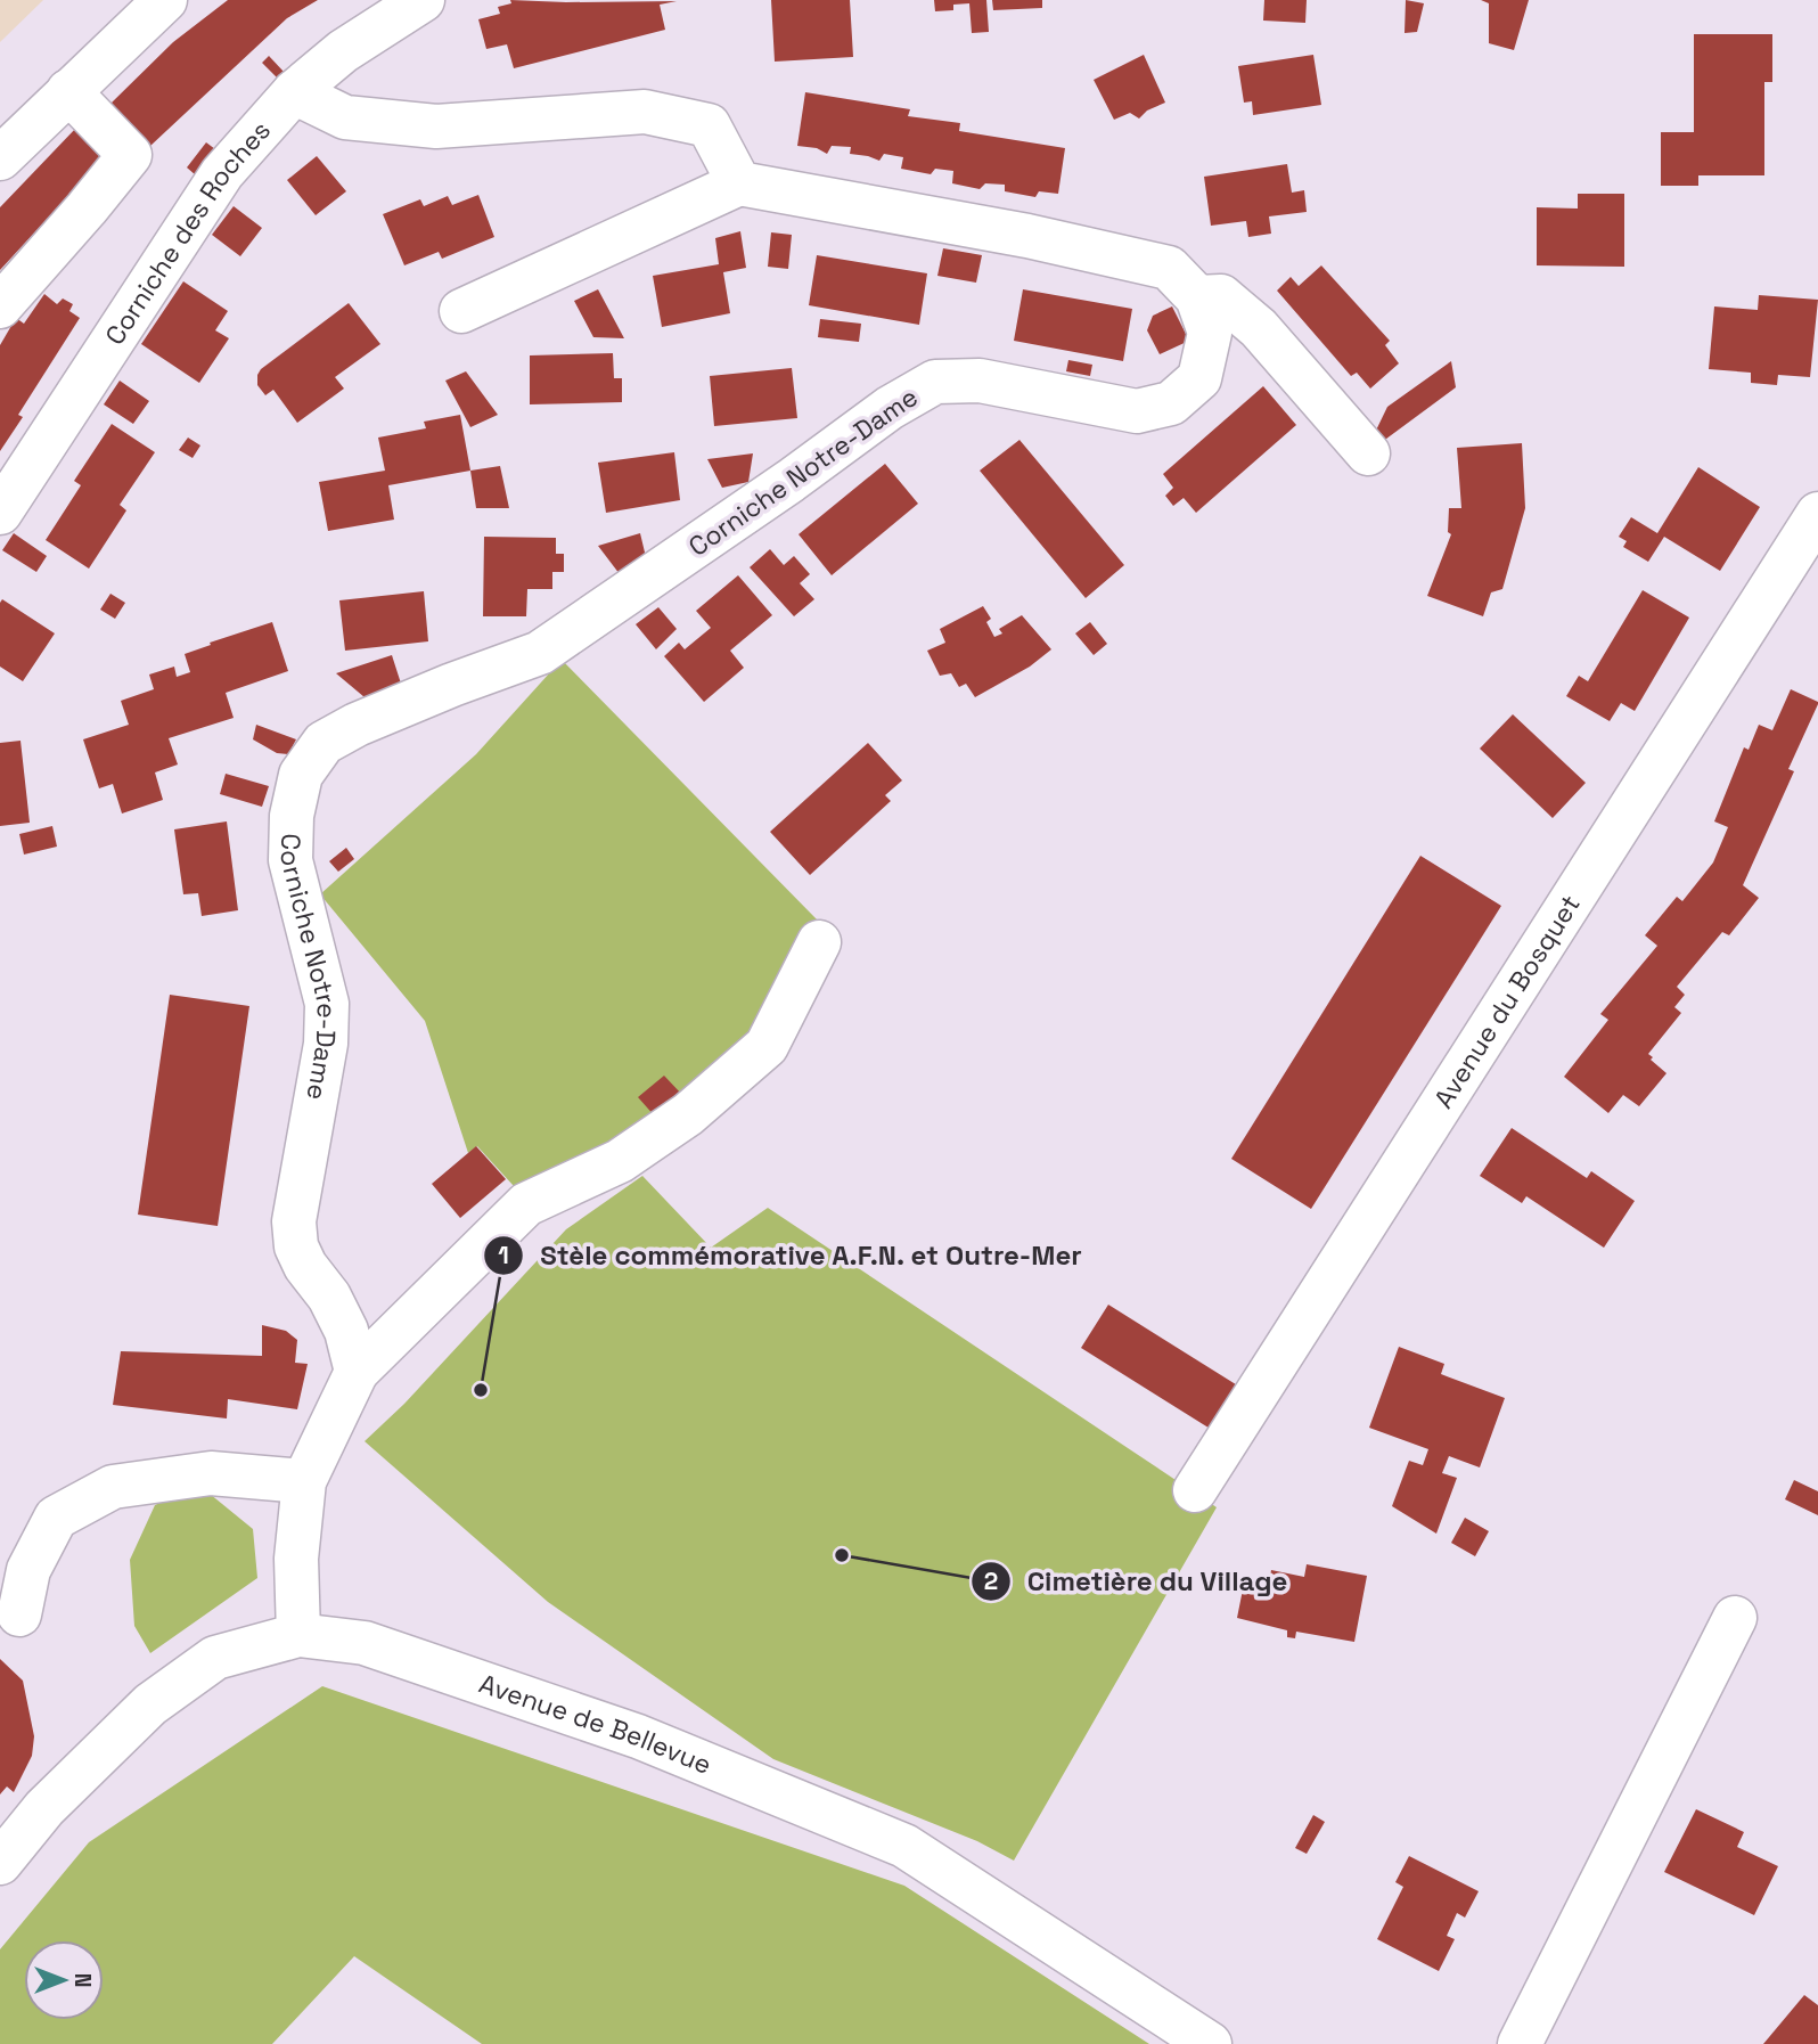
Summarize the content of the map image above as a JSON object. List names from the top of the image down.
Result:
{
  "streets": {
    "street": [
      "Corniche des Roches",
      "Corniche Notre-Dame",
      "Avenue du Bosquet",
      "Avenue de Bellevue"
    ]
  },
  "places": ["Stèle commémorative A.F.N. et Outre-Mer", "Cimetière du Village"],
  "north": "right"
}
